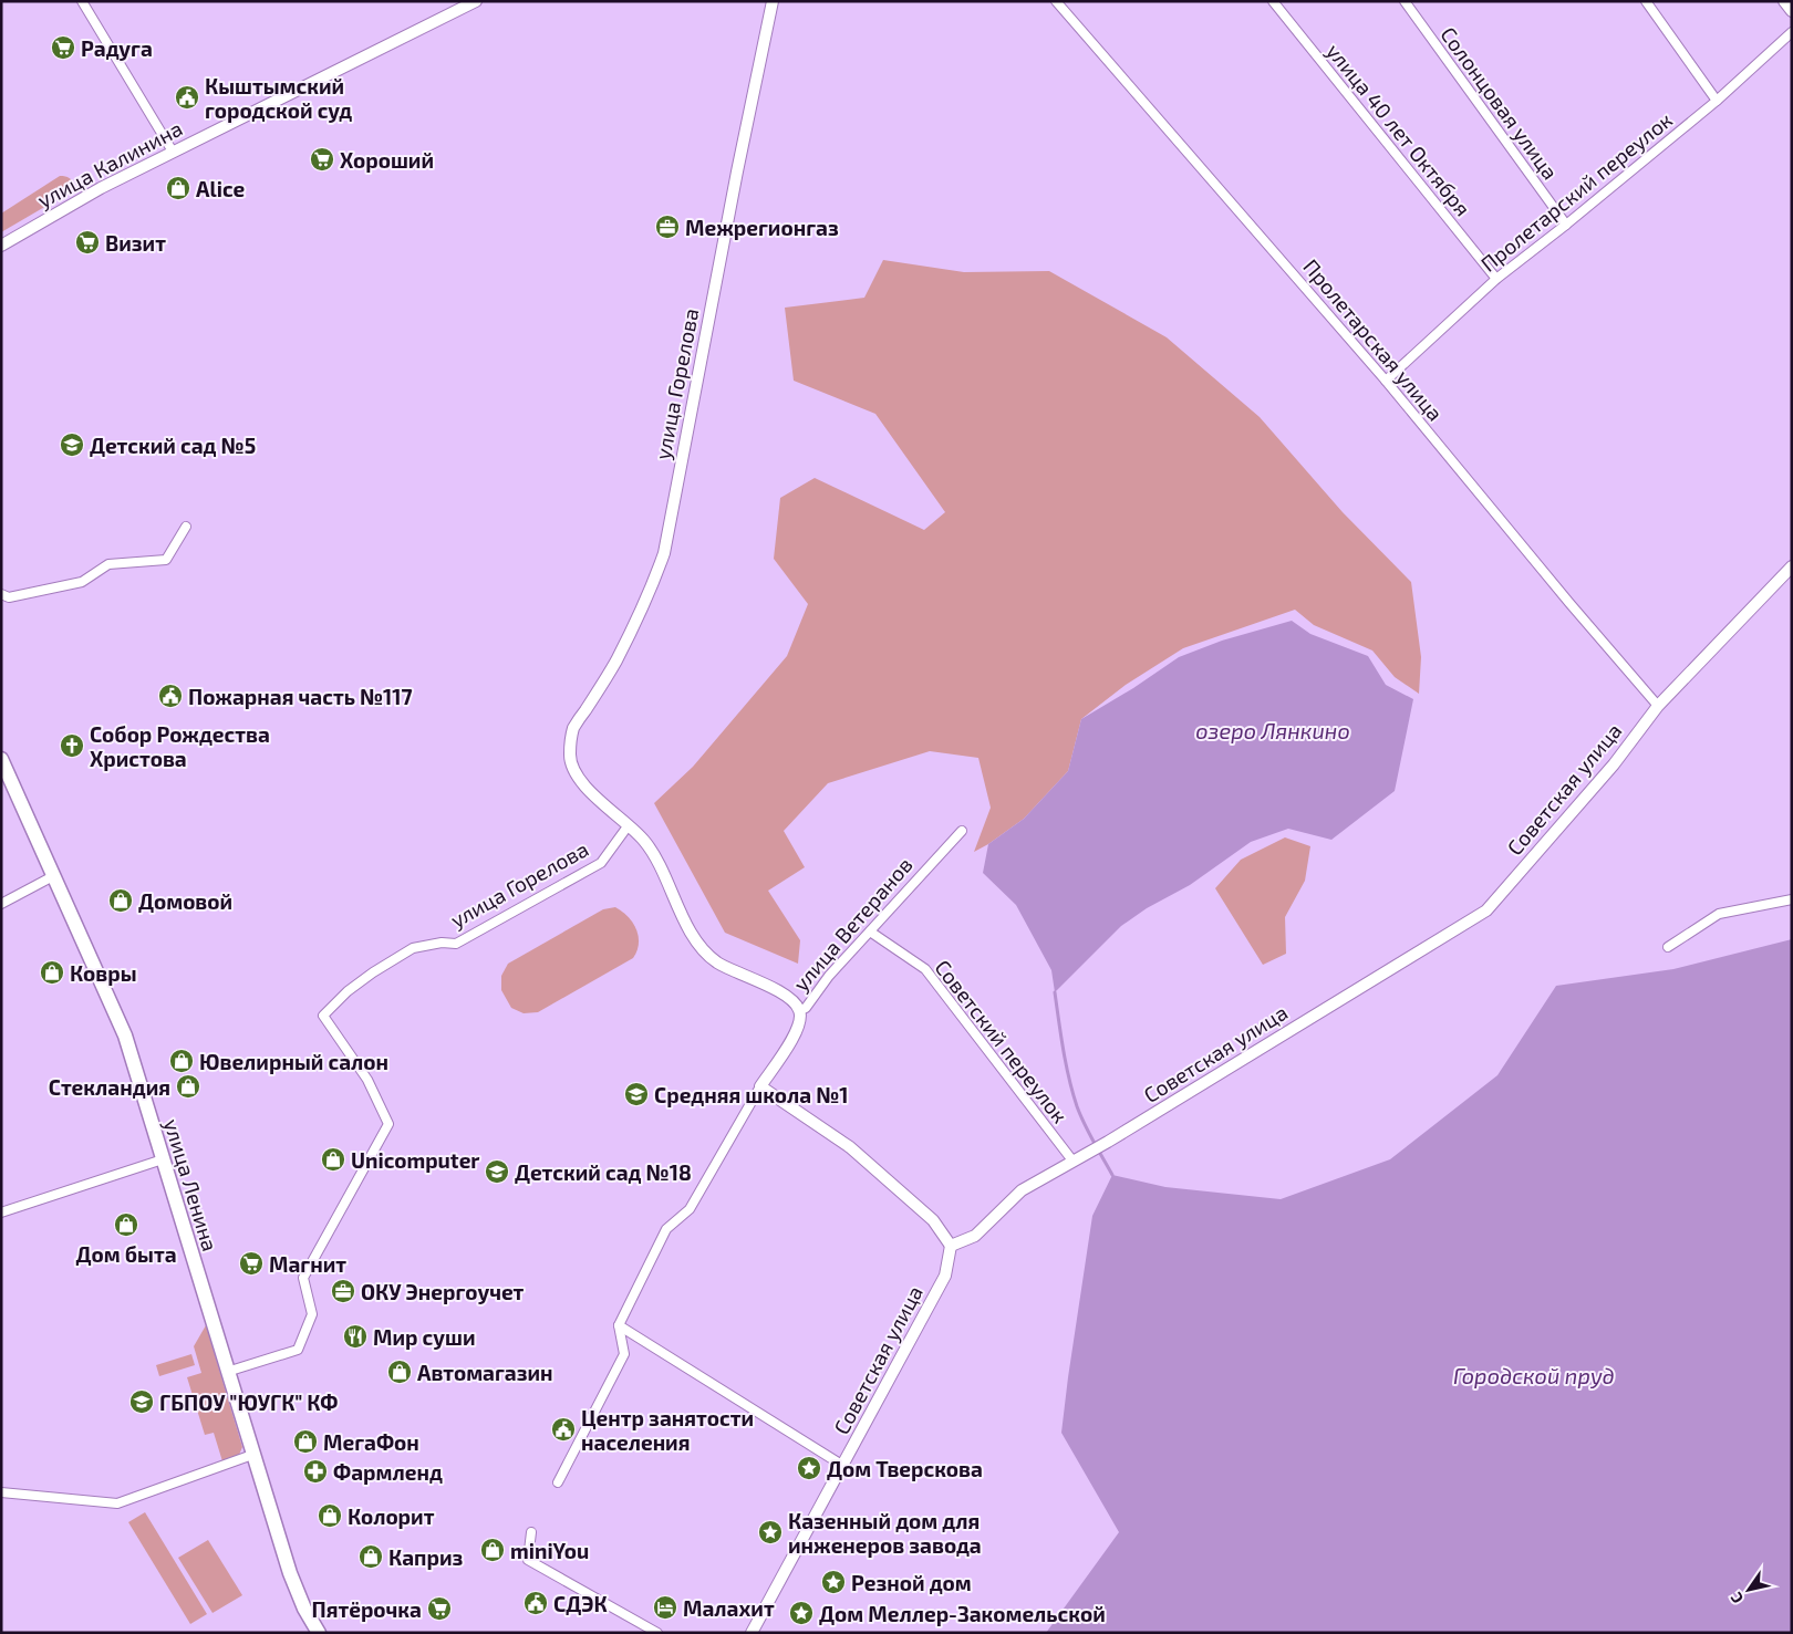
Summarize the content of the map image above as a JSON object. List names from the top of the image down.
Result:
{
  "streets": {
    "main road": ["улица Ленина"],
    "street": [
      "Солонцовая улица",
      "улица 40 лет Октября",
      "улица Калинина",
      "Пролетарский переулок",
      "Пролетарская улица",
      "улица Горелова",
      "Советская улица",
      "улица Ветеранов",
      "Советский переулок"
    ]
  },
  "crossings": [
    ["Солонцовая улица", "Пролетарский переулок"],
    ["улица 40 лет Октября", "Пролетарский переулок"],
    ["Пролетарский переулок", "Пролетарская улица"],
    ["Пролетарская улица", "Советская улица"],
    ["улица Горелова", "улица Ленина"],
    ["Советская улица", "Советский переулок"],
    ["улица Ветеранов", "Советский переулок"]
  ],
  "water": ["озеро Лянкино", "Городской пруд"],
  "places": {
    "supermarket": [
      "Радуга",
      "Хороший",
      "Визит",
      "Магнит",
      "Пятёрочка"
    ],
    "public building": [
      "Кыштымский городской суд",
      "Пожарная часть №117",
      "Центр занятости населения",
      "СДЭК"
    ],
    "shop": [
      "Alice",
      "Домовой",
      "Ковры",
      "Ювелирный салон",
      "Стекландия",
      "Unicomputer",
      "Дом быта",
      "Автомагазин",
      "МегаФон",
      "Колорит",
      "miniYou",
      "Каприз"
    ],
    "office": ["Межрегионгаз", "ОКУ Энергоучет"],
    "school or university": [
      "Детский сад №5",
      "Средняя школа №1",
      "Детский сад №18",
      "ГБПОУ \"ЮУГК\" КФ"
    ],
    "church": ["Собор Рождества Христова"],
    "restaurant": ["Мир суши"],
    "place": [
      "Дом Тверскова",
      "Казенный дом для инженеров завода",
      "Резной дом",
      "Дом Меллер-Закомельской"
    ],
    "pharmacy": ["Фармленд"],
    "hotel": ["Малахит"]
  },
  "north": "bottom left"
}
